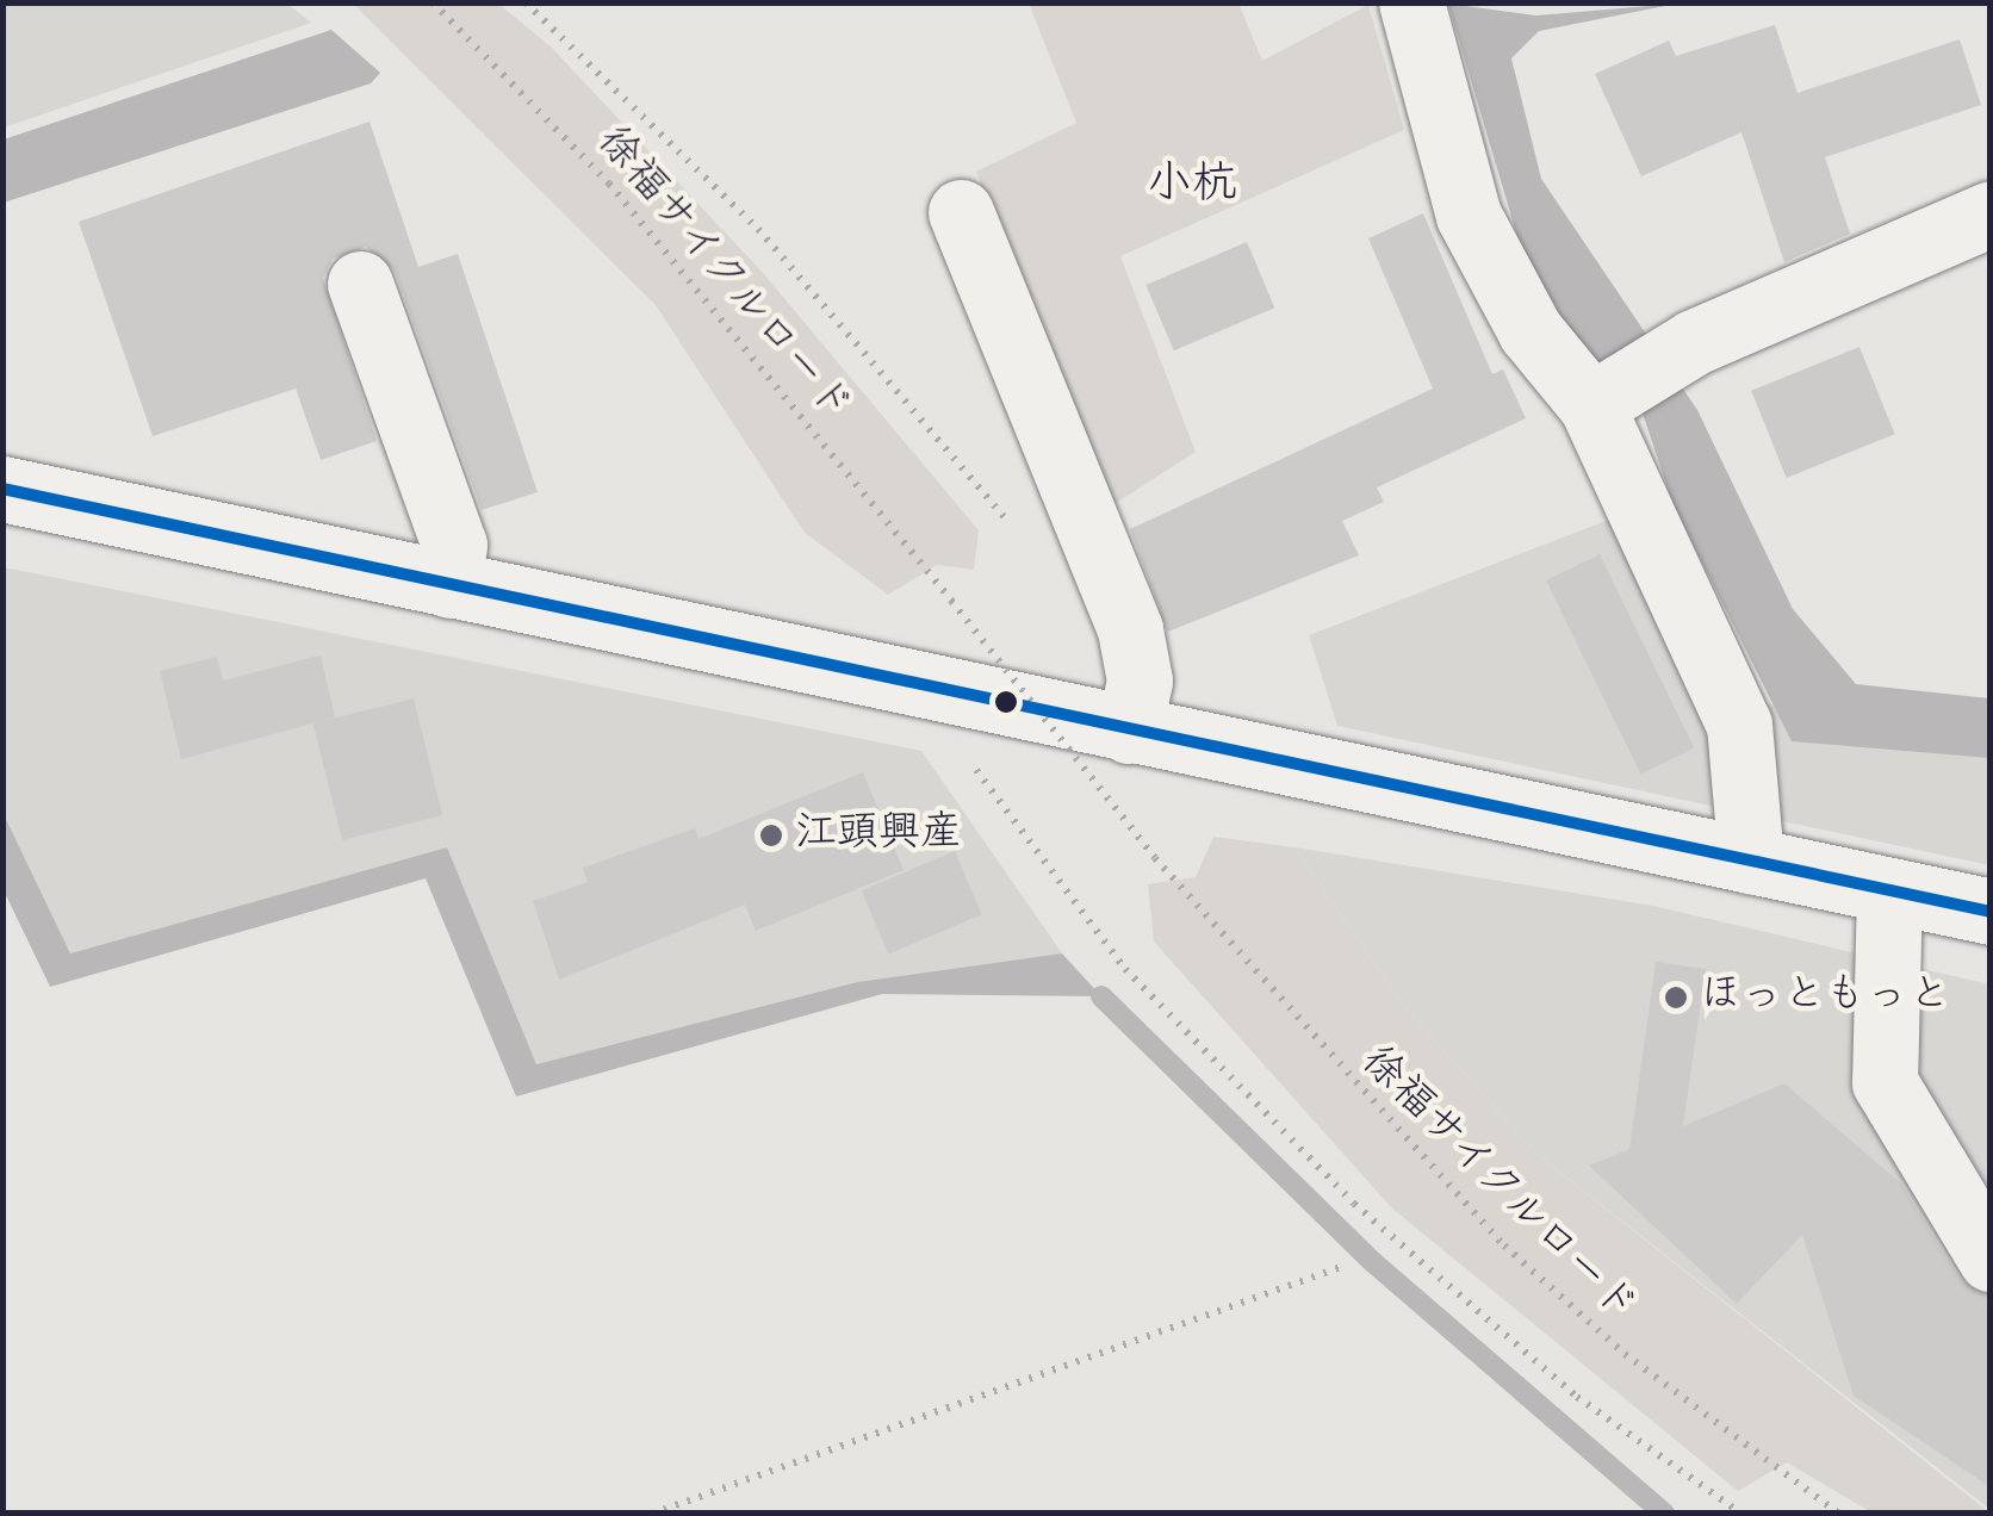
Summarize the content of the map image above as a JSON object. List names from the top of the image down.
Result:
{
  "streets": {
    "path": ["徐福サイクルロード"]
  },
  "districts": ["小杭"],
  "places": ["江頭興産", "ほっともっと"]
}
